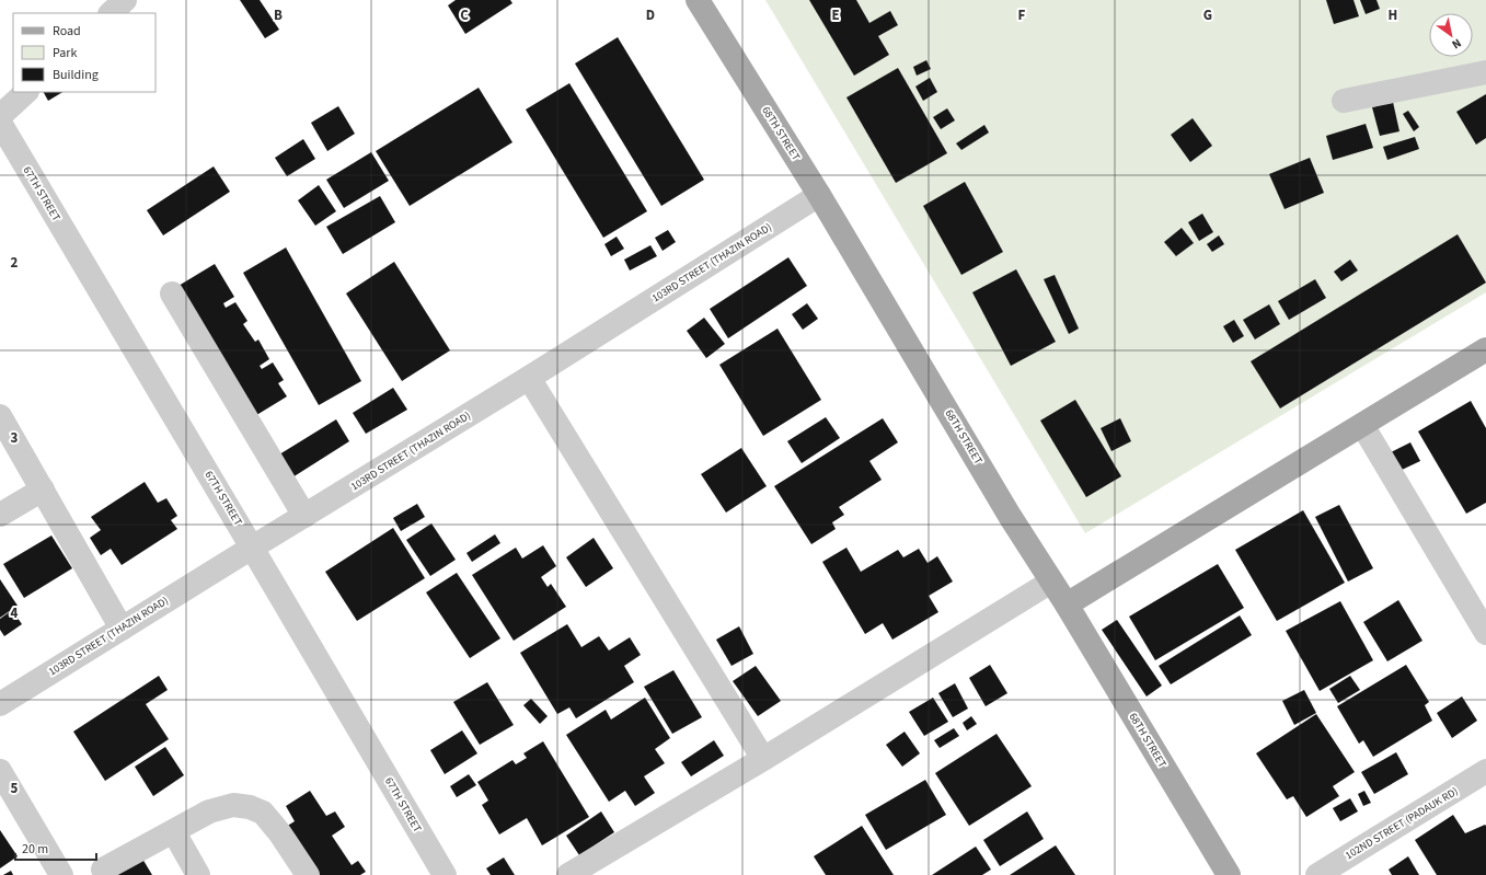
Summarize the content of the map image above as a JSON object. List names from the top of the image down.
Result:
{
  "streets": {
    "main road": ["68TH STREET"],
    "street": ["67TH STREET", "103RD STREET (THAZIN ROAD)", "102ND STREET (PADAUK RD)"]
  },
  "crossings": [
    ["68TH STREET", "103RD STREET (THAZIN ROAD)"],
    ["67TH STREET", "103RD STREET (THAZIN ROAD)"]
  ],
  "legend": ["Road", "Park", "Building"],
  "scale_bar": "20 m",
  "north": "bottom right",
  "grid": {
    "columns": [
      "B",
      "C",
      "D",
      "E",
      "F",
      "G",
      "H"
    ],
    "rows": [
      "2",
      "3",
      "4",
      "5"
    ]
  }
}
